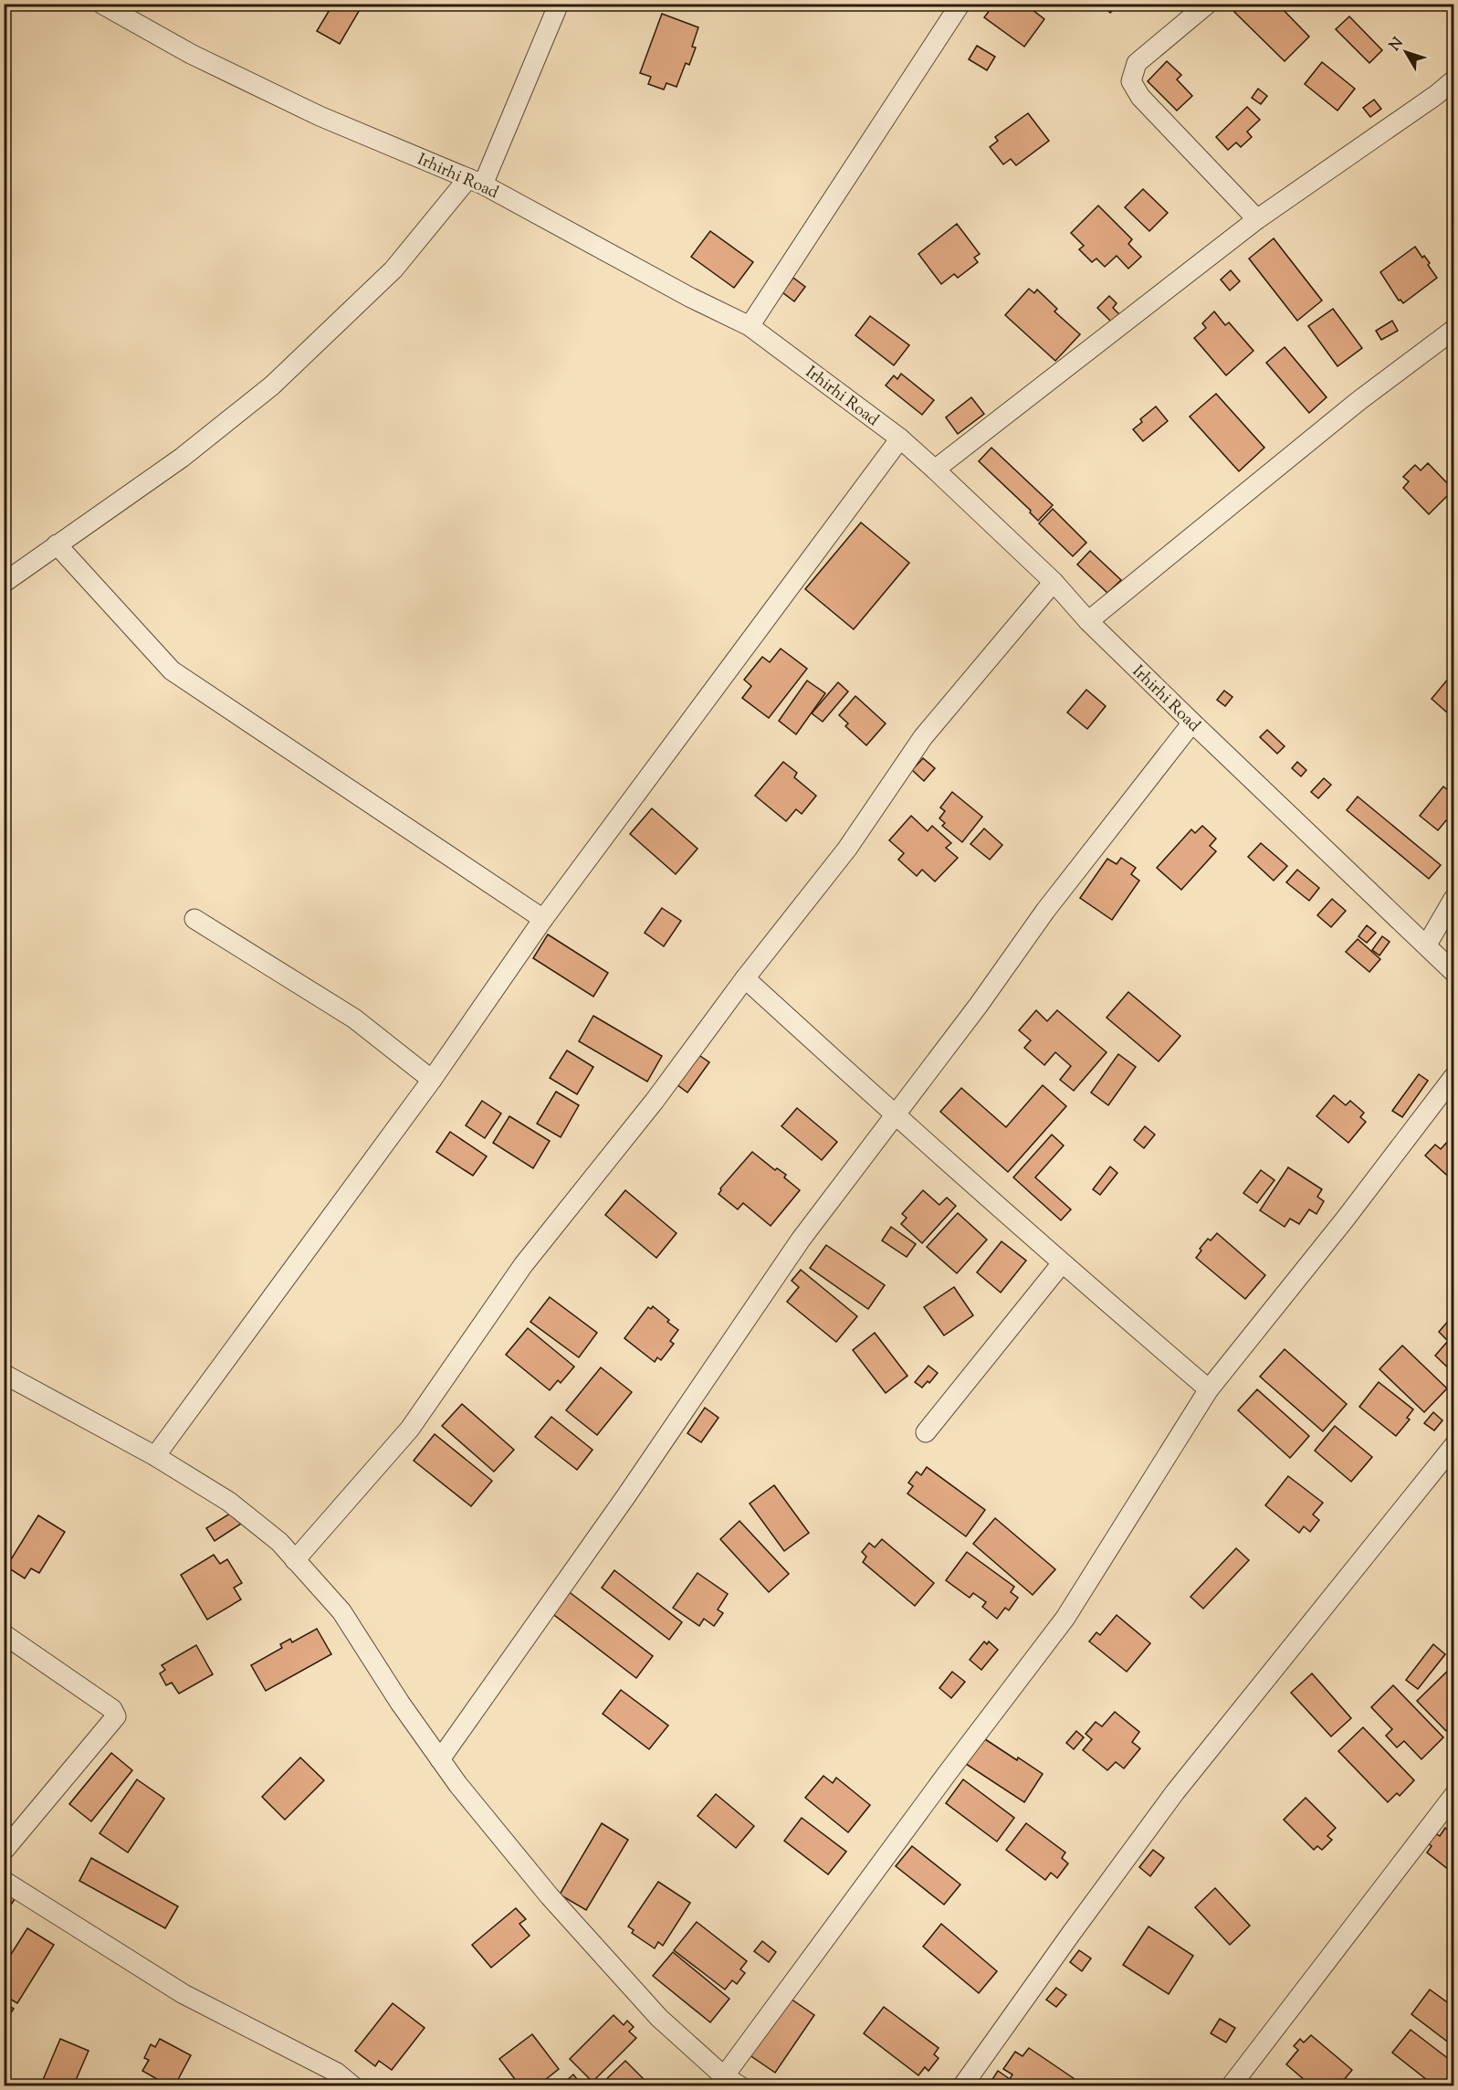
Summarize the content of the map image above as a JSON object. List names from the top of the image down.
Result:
{
  "streets": {
    "street": ["Irhirhi Road"]
  },
  "north": "top left"
}
